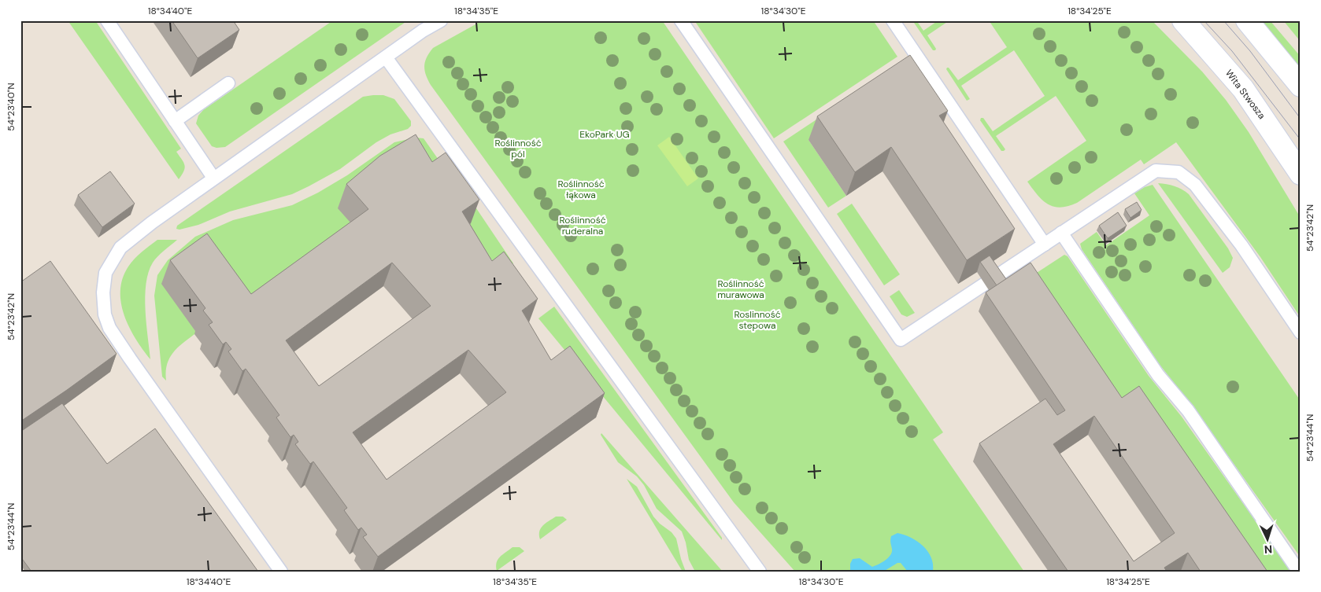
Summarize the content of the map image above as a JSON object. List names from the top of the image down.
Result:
{
  "streets": {
    "street": ["Wita Stwosza"]
  },
  "parks": [
    "EkoPark UG",
    "Roślinność pól",
    "Roślinność łąkowa",
    "Roślinność ruderalna",
    "Roślinność murawowa",
    "Roslinność stepowa"
  ],
  "north": "bottom",
  "coordinates": [
    "18°34'40\"E",
    "18°34'35\"E",
    "18°34'30\"E",
    "18°34'25\"E",
    "54°23'40\"N",
    "54°23'42\"N",
    "54°23'44\"N"
  ]
}
